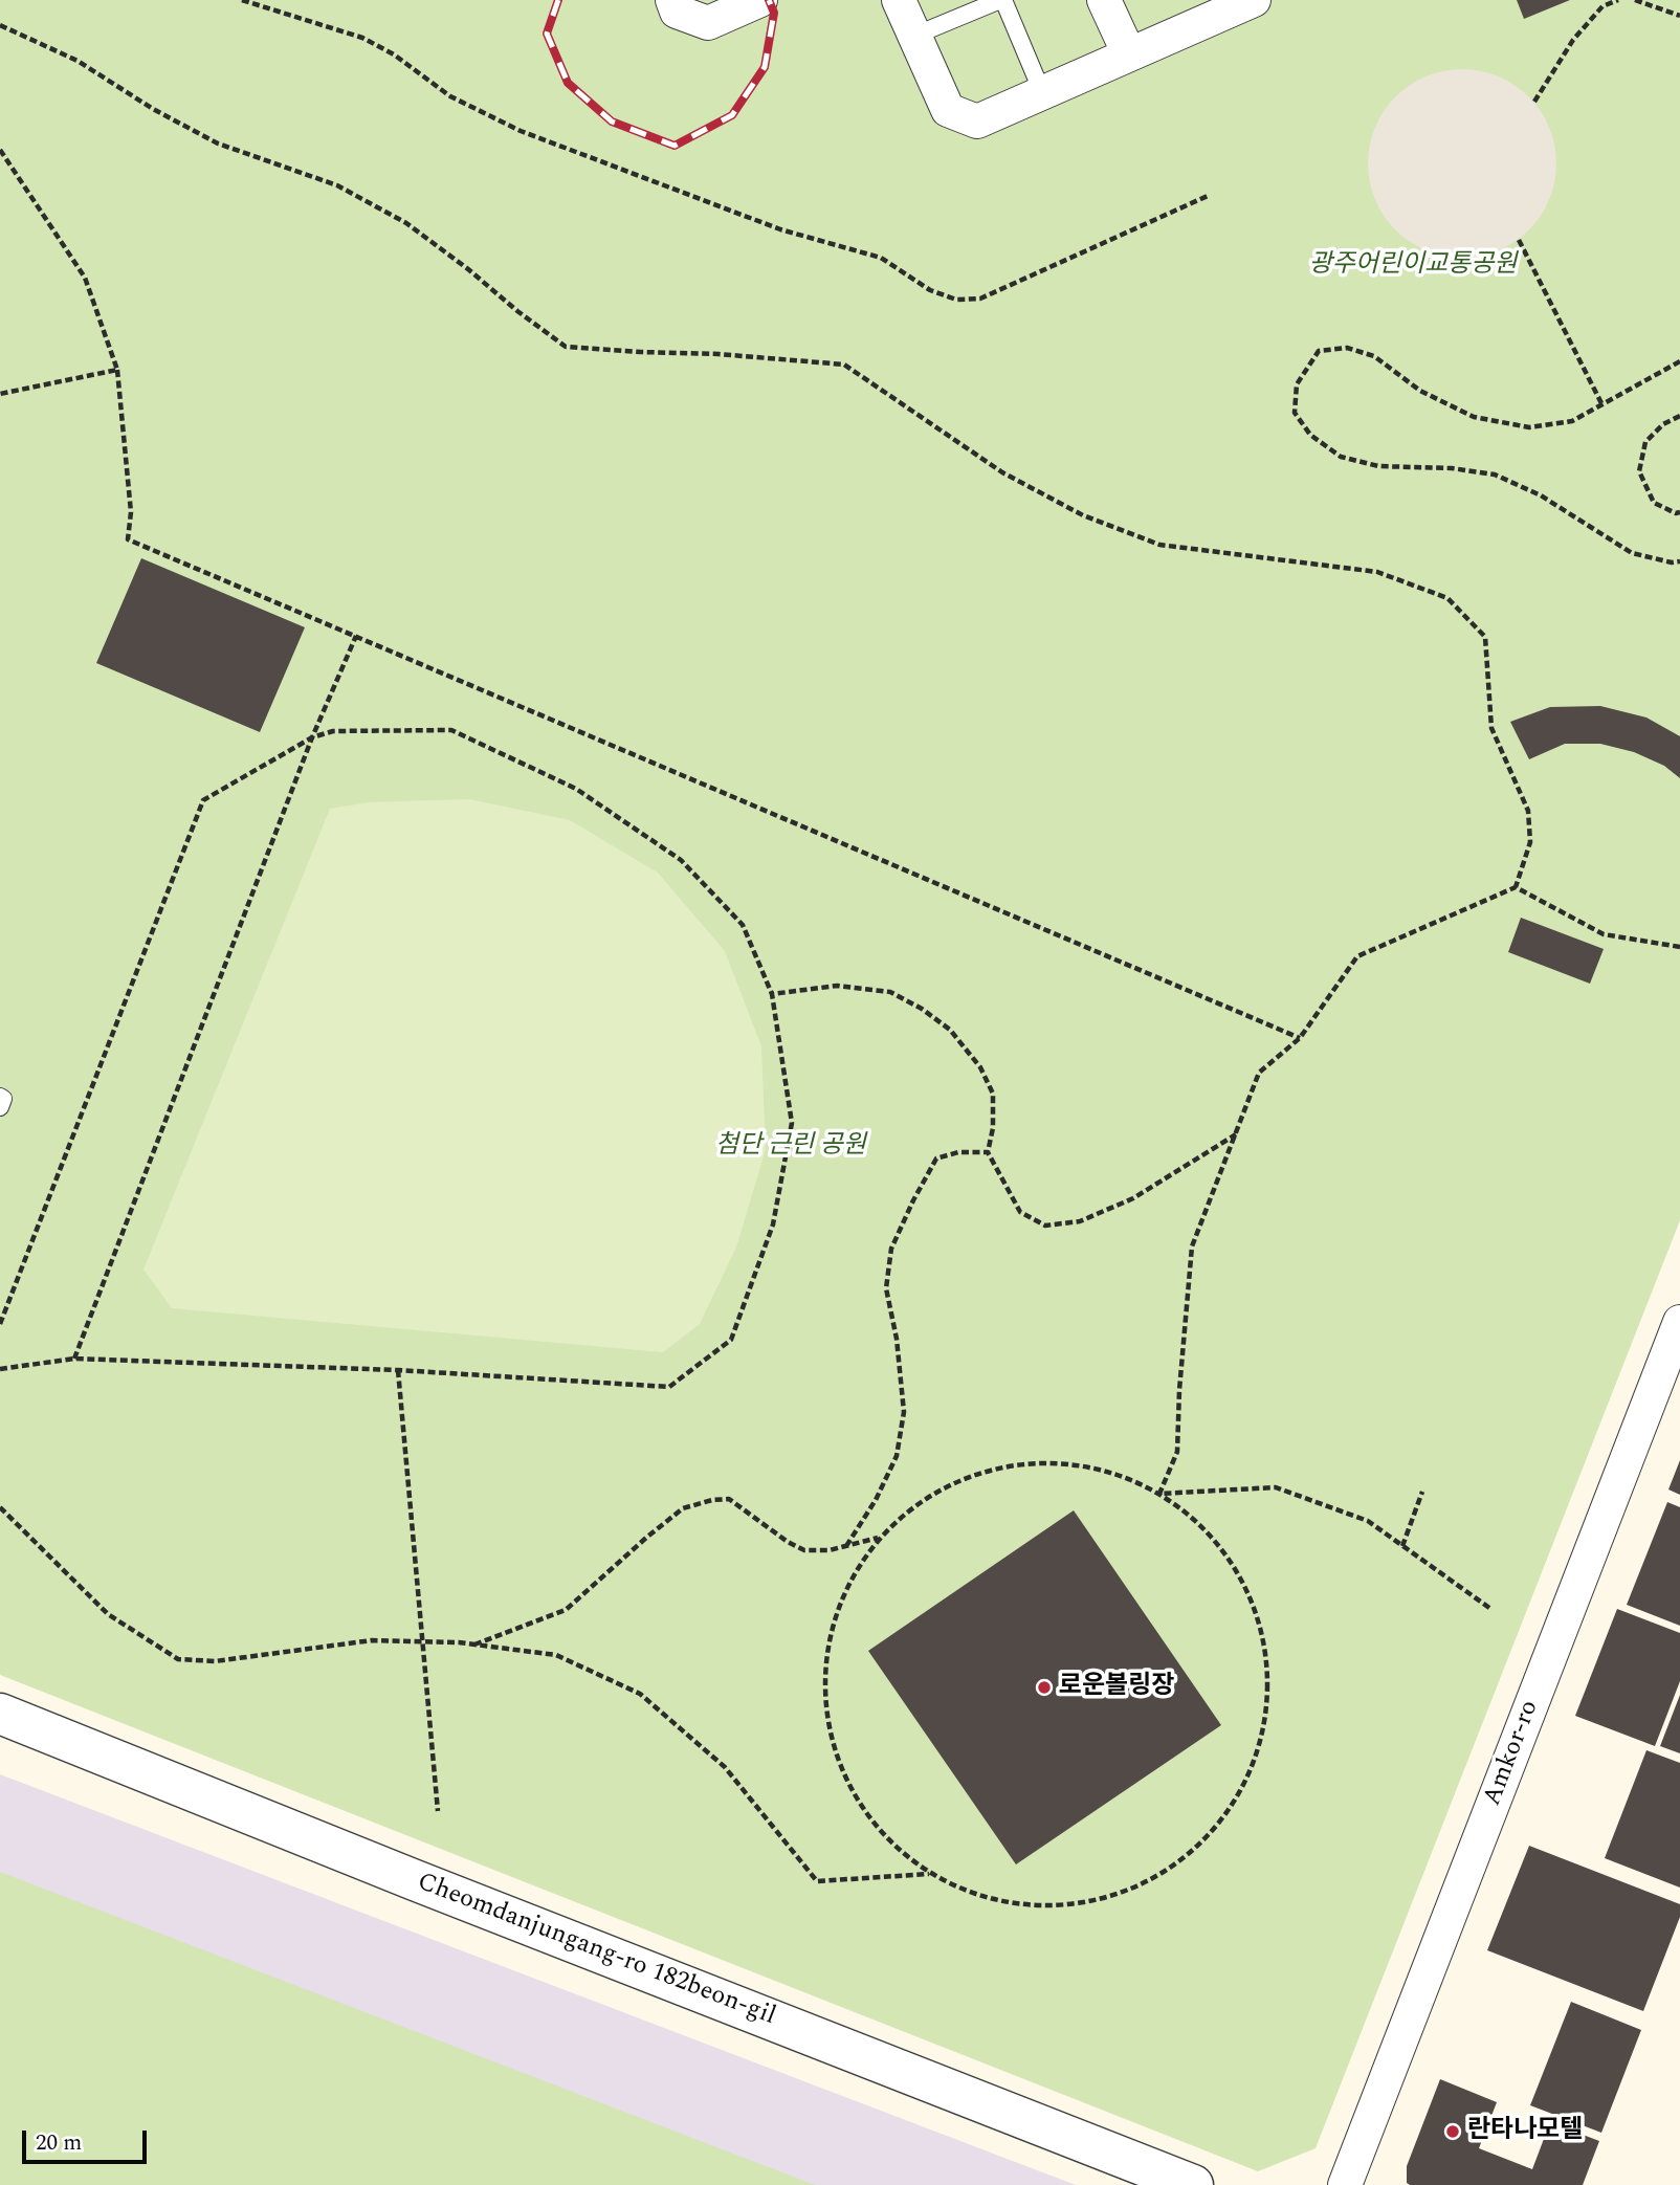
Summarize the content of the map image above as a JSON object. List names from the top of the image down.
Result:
{
  "streets": {
    "street": ["Amkor-ro", "Cheomdanjungang-ro 182beon-gil"]
  },
  "parks": ["광주어린이교통공원", "첨단 근린 공원"],
  "places": ["로운볼링장", "란타나모텔"],
  "scale_bar": "20 m"
}
